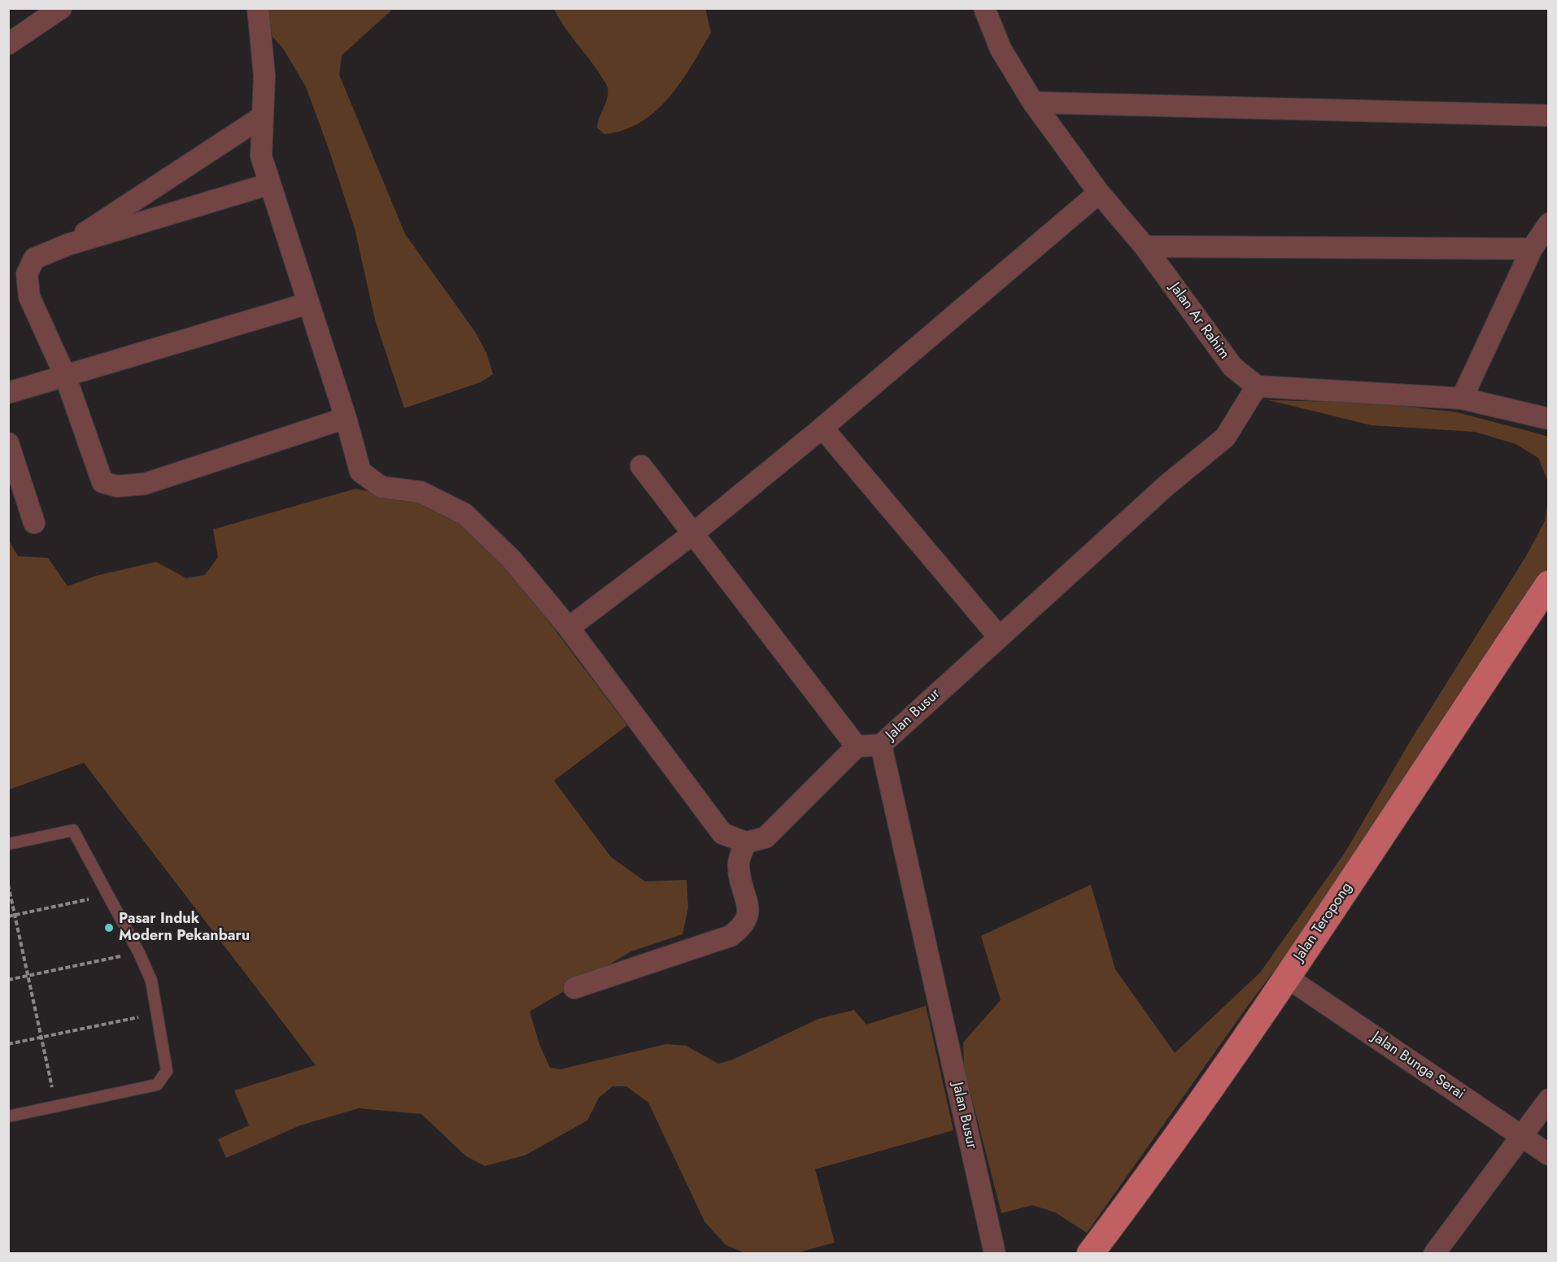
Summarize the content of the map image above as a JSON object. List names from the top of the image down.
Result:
{
  "streets": {
    "main road": ["Jalan Teropong"],
    "street": ["Jalan Ar Rahim", "Jalan Busur", "Jalan Bunga Serai"]
  },
  "crossings": [
    ["Jalan Ar Rahim", "Jalan Busur"],
    ["Jalan Teropong", "Jalan Bunga Serai"]
  ],
  "places": ["Pasar Induk Modern Pekanbaru"]
}
